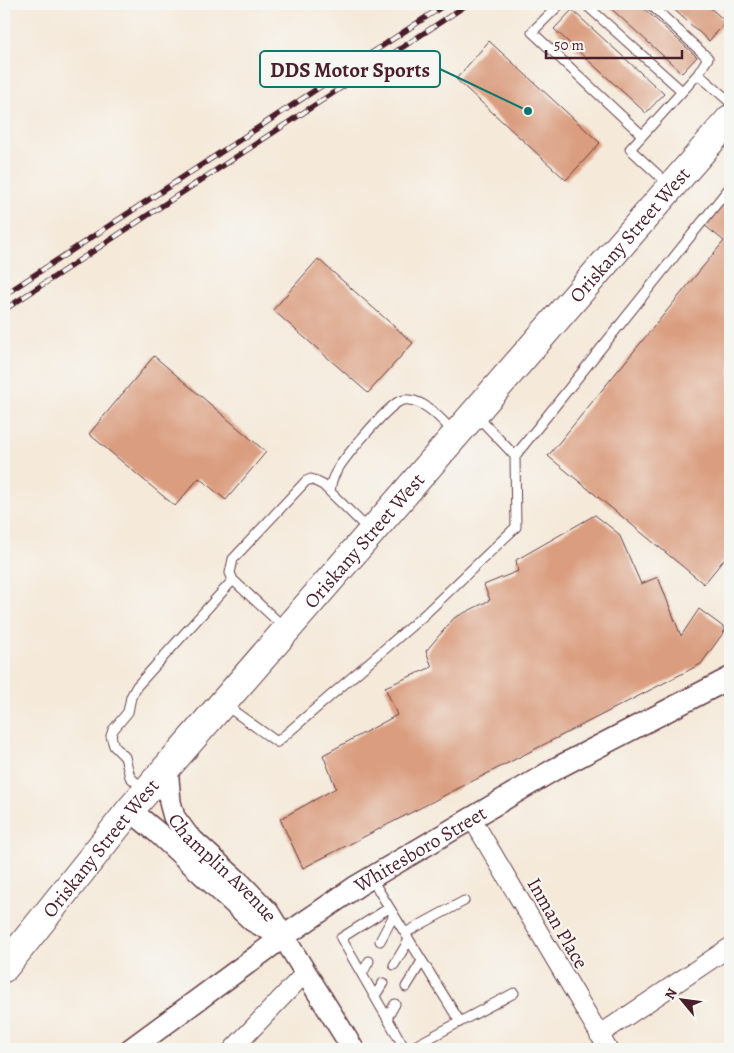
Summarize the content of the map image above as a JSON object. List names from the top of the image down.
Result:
{
  "streets": {
    "main road": ["Oriskany Street West"],
    "street": ["Whitesboro Street", "Champlin Avenue", "Inman Place"]
  },
  "crossings": [
    ["Oriskany Street West", "Champlin Avenue"],
    ["Whitesboro Street", "Champlin Avenue"],
    ["Whitesboro Street", "Inman Place"]
  ],
  "places": ["DDS Motor Sports"],
  "scale_bar": "50 m",
  "north": "top left"
}
